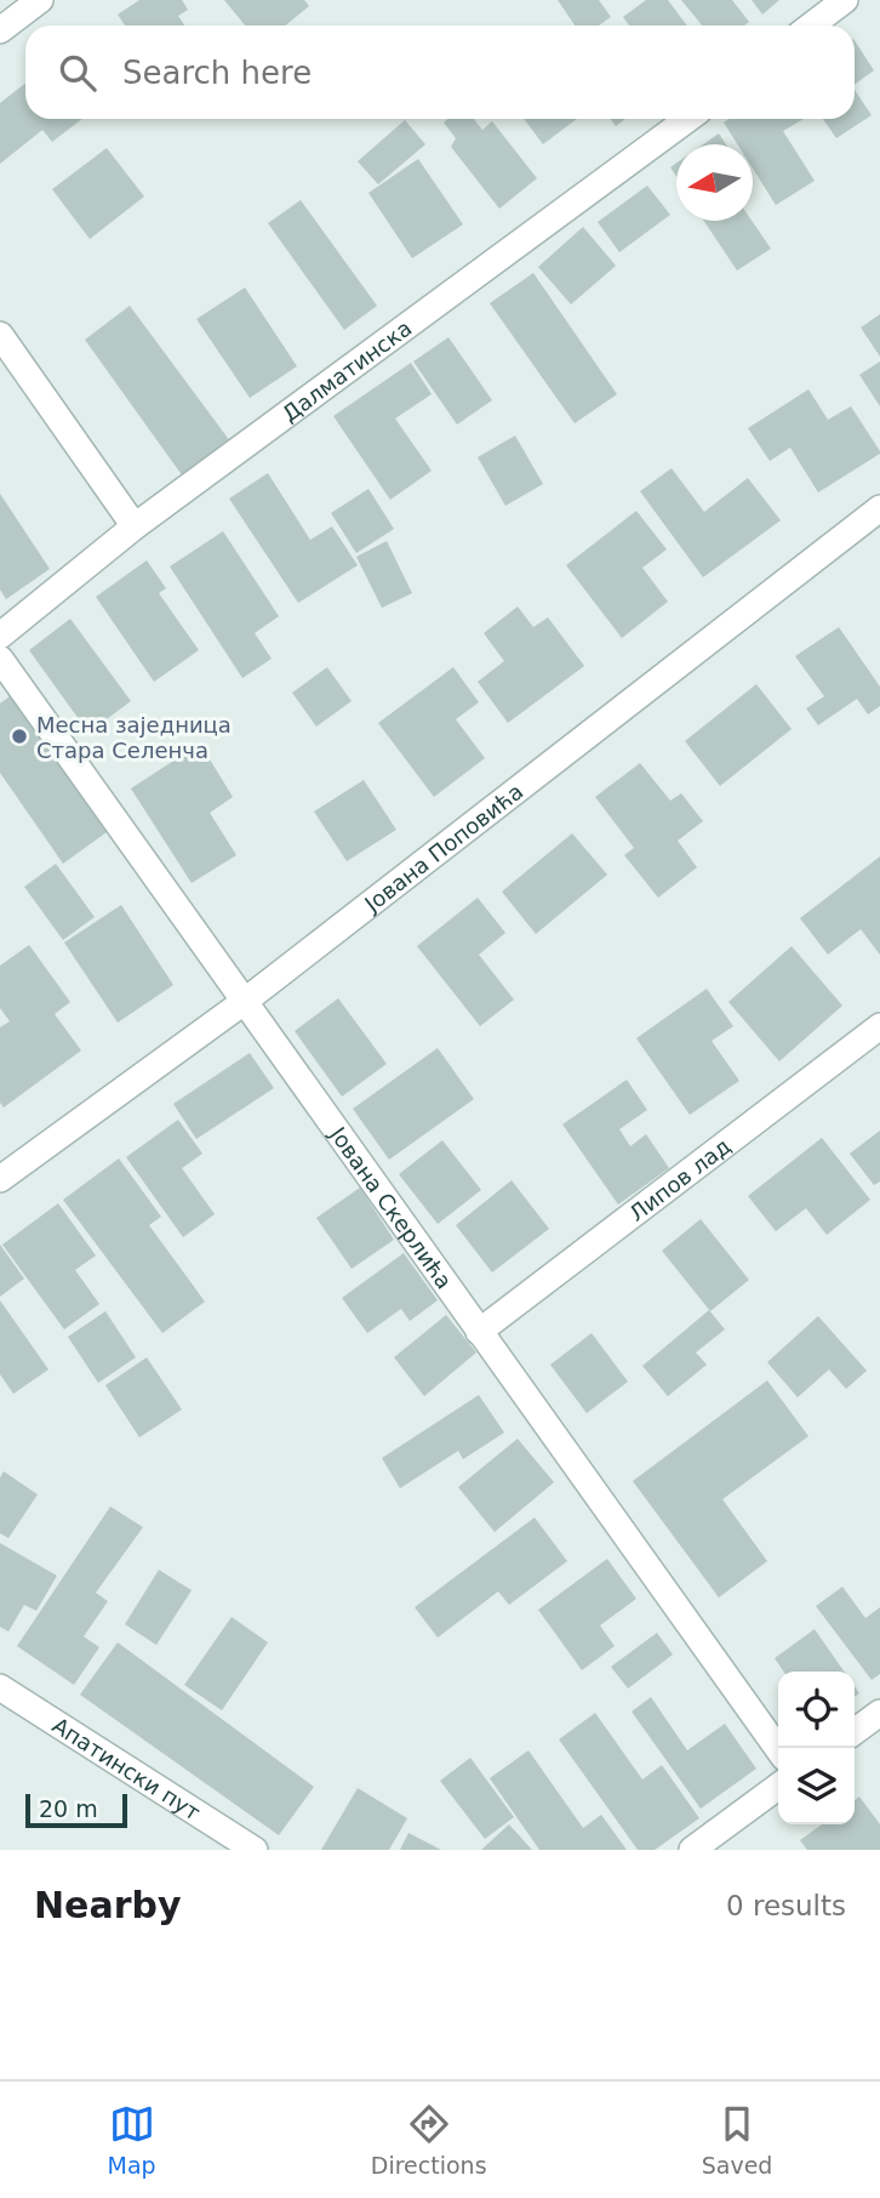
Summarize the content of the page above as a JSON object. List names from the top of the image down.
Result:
{
  "streets": {
    "street": [
      "Далматинска",
      "Јована Поповића",
      "Липов лад",
      "Јована Скерлића",
      "Апатински пут"
    ]
  },
  "crossings": [
    ["Јована Поповића", "Јована Скерлића"],
    ["Липов лад", "Јована Скерлића"]
  ],
  "places": ["Месна заједница Стара Селенча"],
  "scale_bar": "20 m",
  "north": "left",
  "page": {
    "search": "Search here",
    "scale": "20 m",
    "heading": ["Nearby", "0 results"],
    "nav": ["Map", "Directions", "Saved"]
  }
}
